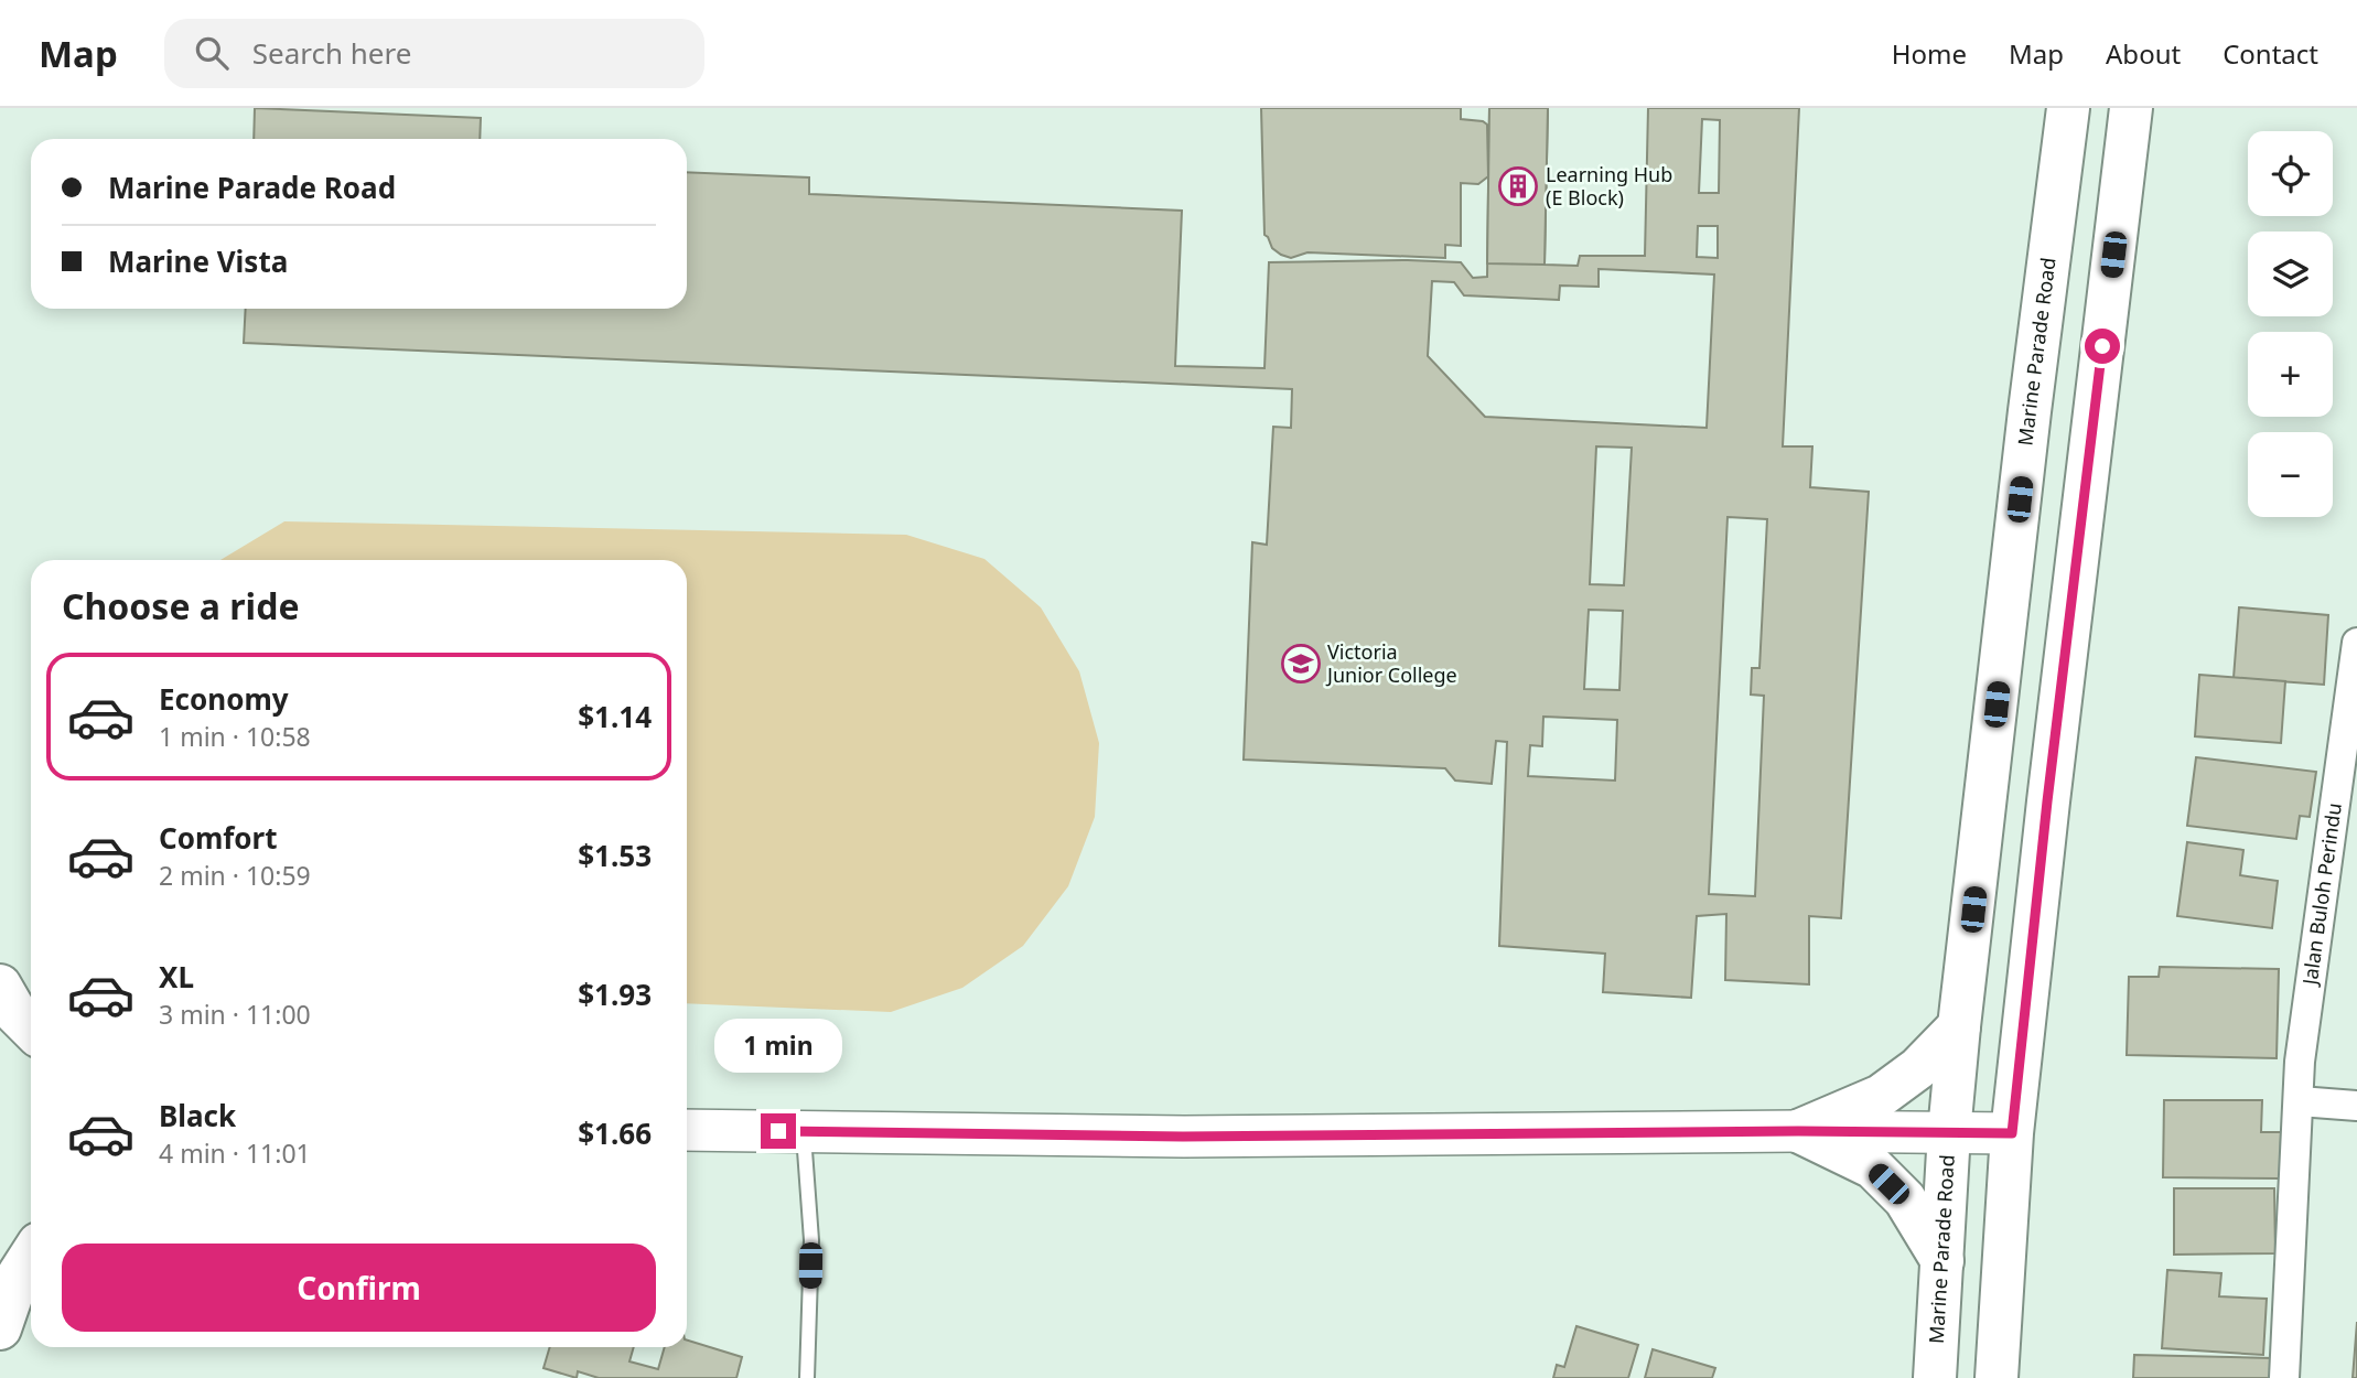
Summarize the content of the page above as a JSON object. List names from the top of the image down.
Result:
{
  "streets": {
    "main road": ["Marine Parade Road"],
    "street": ["Jalan Buloh Perindu"]
  },
  "places": {
    "building": ["Learning Hub (E Block)"],
    "school or university": ["Victoria Junior College"]
  },
  "page": {
    "header": "Map",
    "search": "Search here",
    "nav": [
      "Home",
      "Map",
      "About",
      "Contact"
    ],
    "map_buttons": ["+", "−"],
    "banner": ["Marine Parade Road", "Marine Vista"],
    "heading": "Choose a ride",
    "list": [
      {
        "name": "Economy",
        "note": "1 min · 10:58",
        "value": "$1.14"
      },
      {
        "name": "Comfort",
        "note": "2 min · 10:59",
        "value": "$1.53"
      },
      {
        "name": "XL",
        "note": "3 min · 11:00",
        "value": "$1.93"
      },
      {
        "name": "Black",
        "note": "4 min · 11:01",
        "value": "$1.66"
      }
    ],
    "bubble": "1 min",
    "buttons": "Confirm"
  }
}
